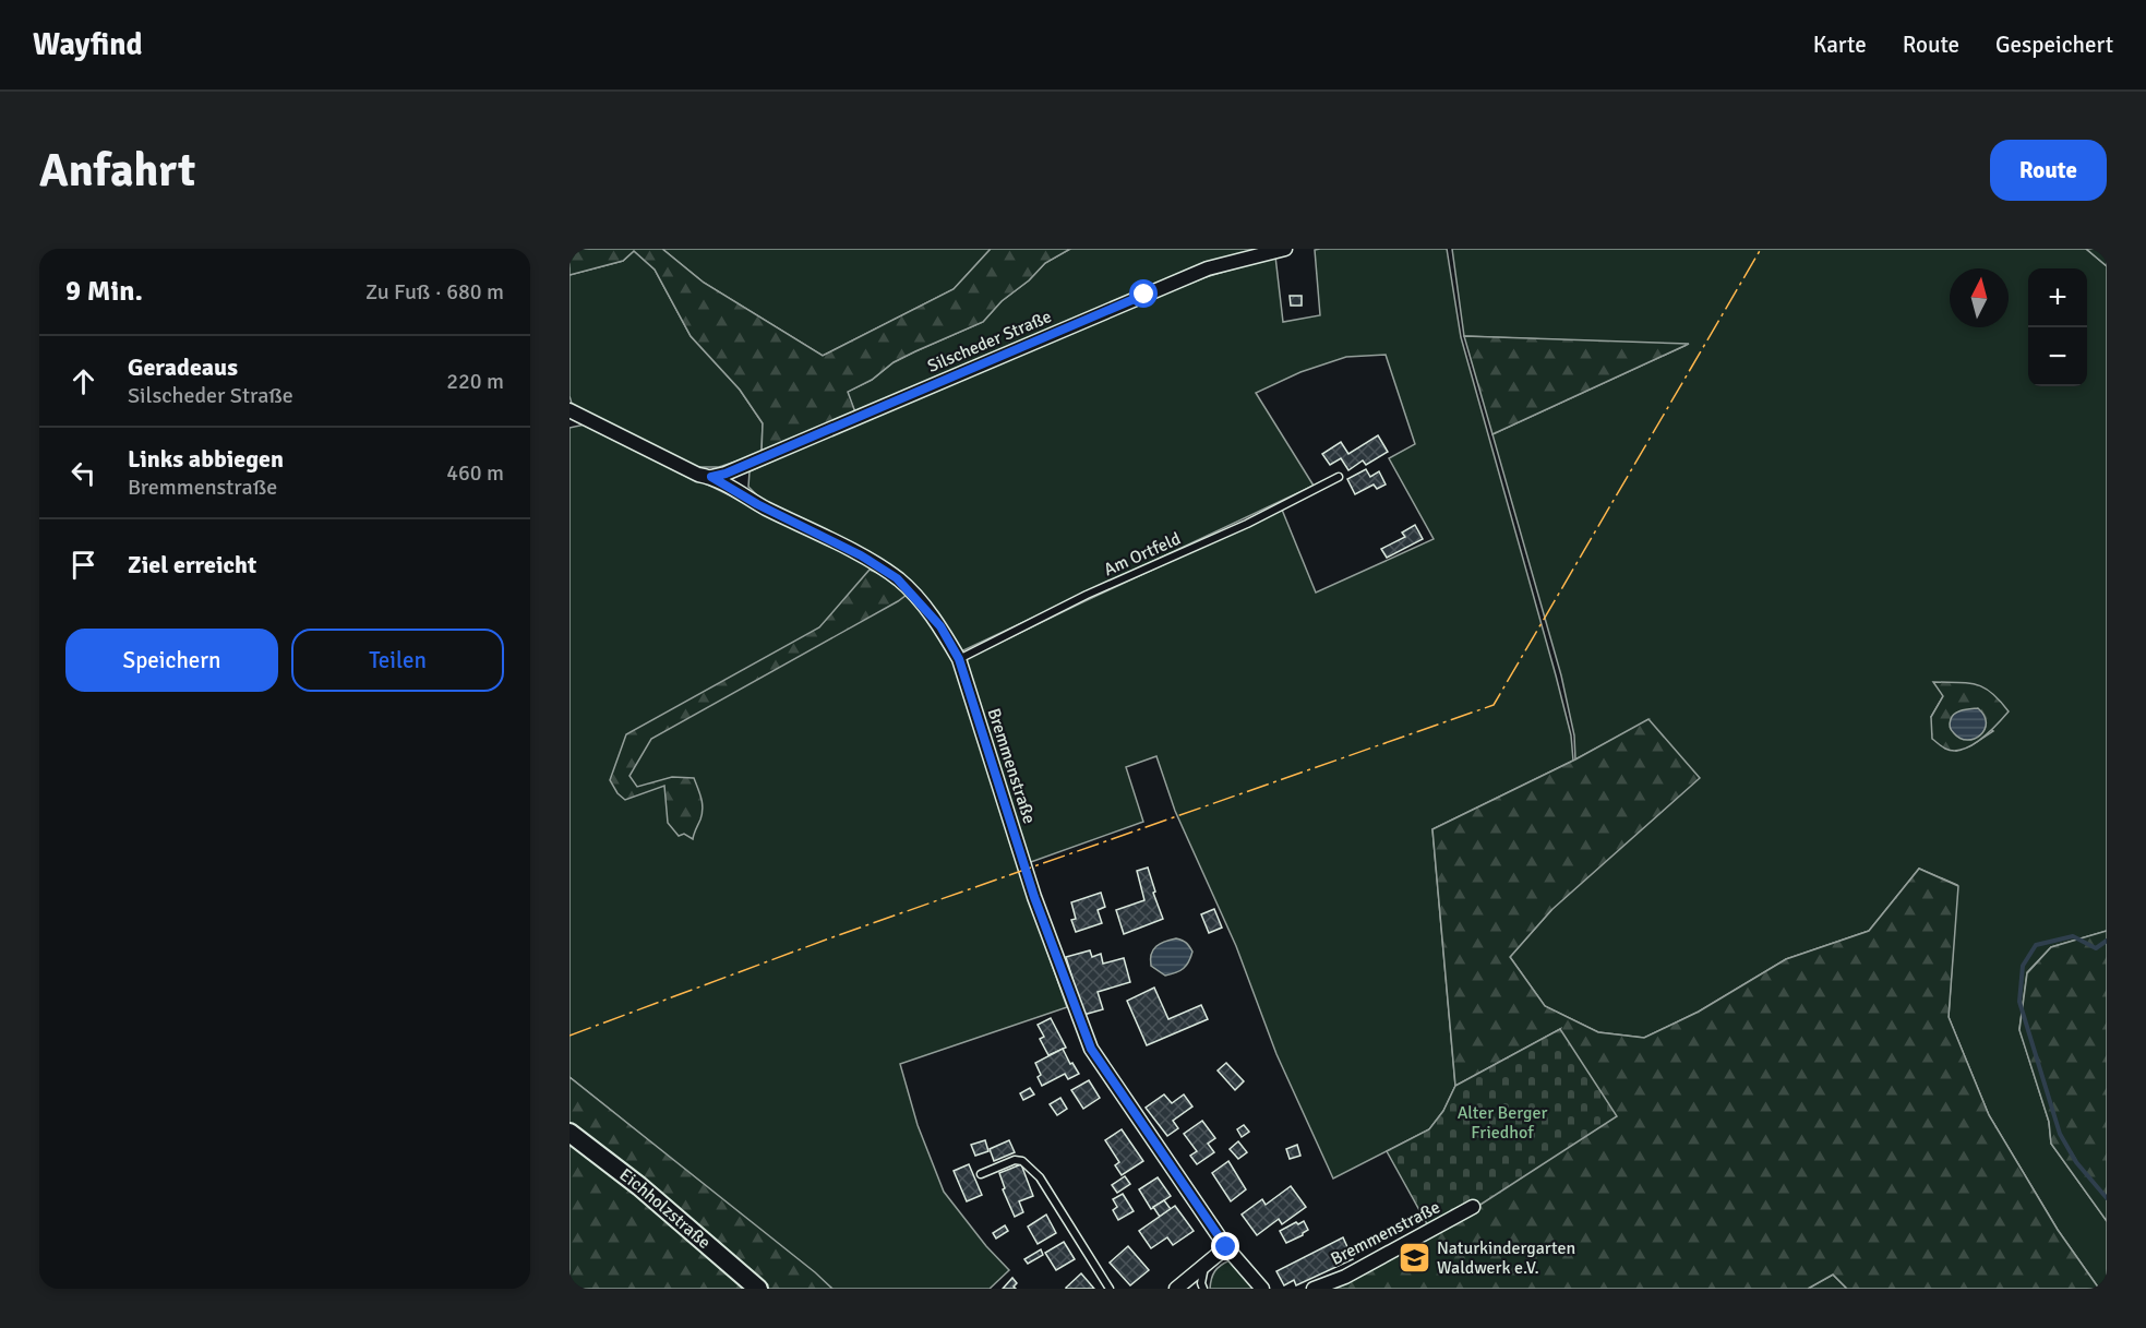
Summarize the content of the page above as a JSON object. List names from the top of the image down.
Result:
{
  "streets": {
    "main road": ["Eichholzstraße"],
    "street": ["Silscheder Straße", "Bremmenstraße"],
    "lane": ["Am Ortfeld"]
  },
  "crossings": [
    ["Silscheder Straße", "Bremmenstraße"],
    ["Am Ortfeld", "Bremmenstraße"]
  ],
  "parks": ["Alter Berger Friedhof"],
  "places": {
    "school or university": ["Naturkindergarten Waldwerk e.V."]
  },
  "north": "top",
  "page": {
    "header": "Wayfind",
    "nav": ["Karte", "Route", "Gespeichert"],
    "buttons": [
      "Route",
      ["Speichern", "Teilen"]
    ],
    "title": "Anfahrt",
    "heading": ["9 Min.", "Zu Fuß · 680 m"],
    "map_buttons": ["+", "−"],
    "list": [
      ["Geradeaus", "Silscheder Straße", "220 m"],
      ["Links abbiegen", "Bremmenstraße", "460 m"],
      "Ziel erreicht"
    ]
  }
}
